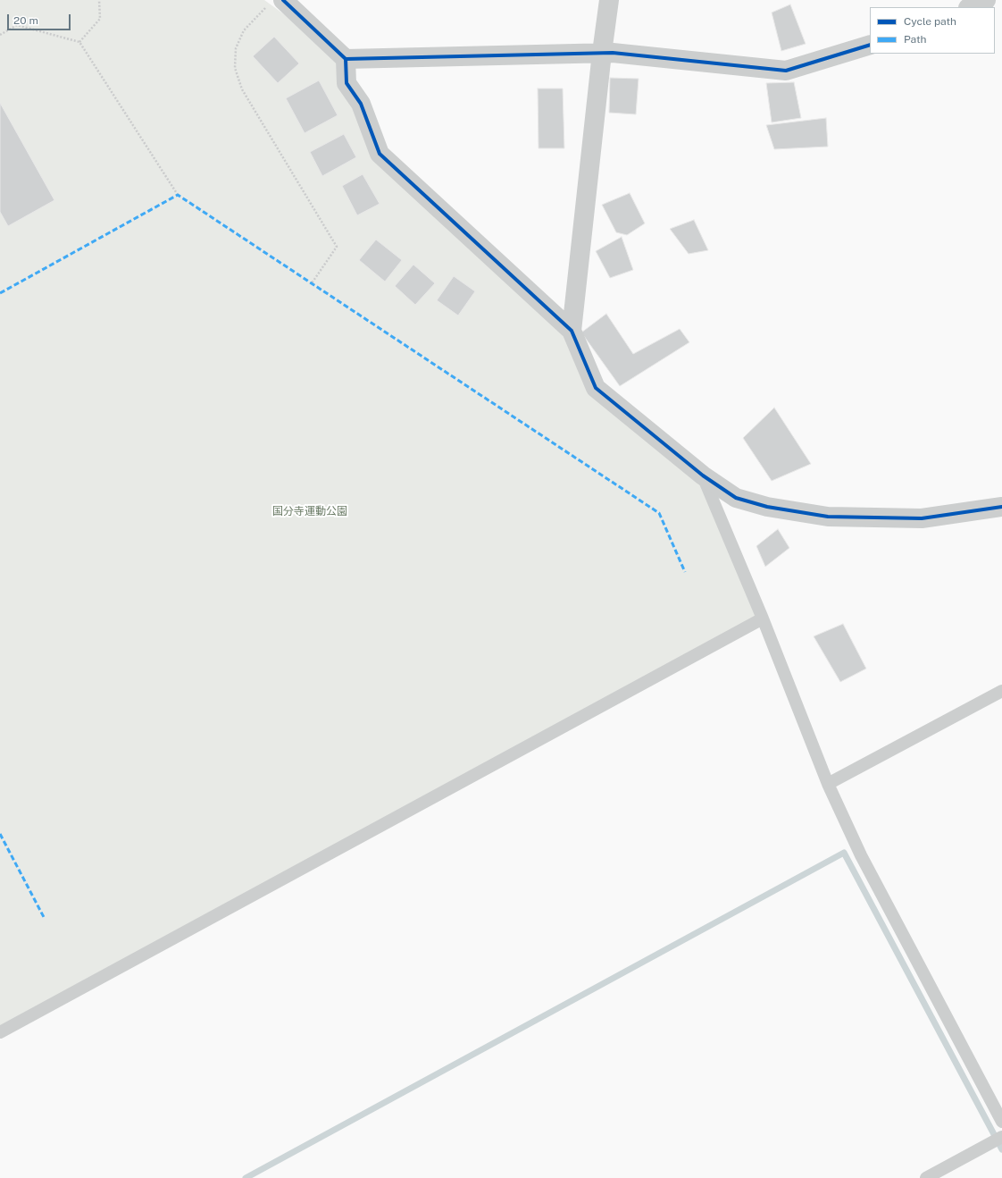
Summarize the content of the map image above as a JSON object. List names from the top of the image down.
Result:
{
  "parks": ["国分寺運動公園"],
  "legend": ["Cycle path", "Path"],
  "scale_bar": "20 m"
}
